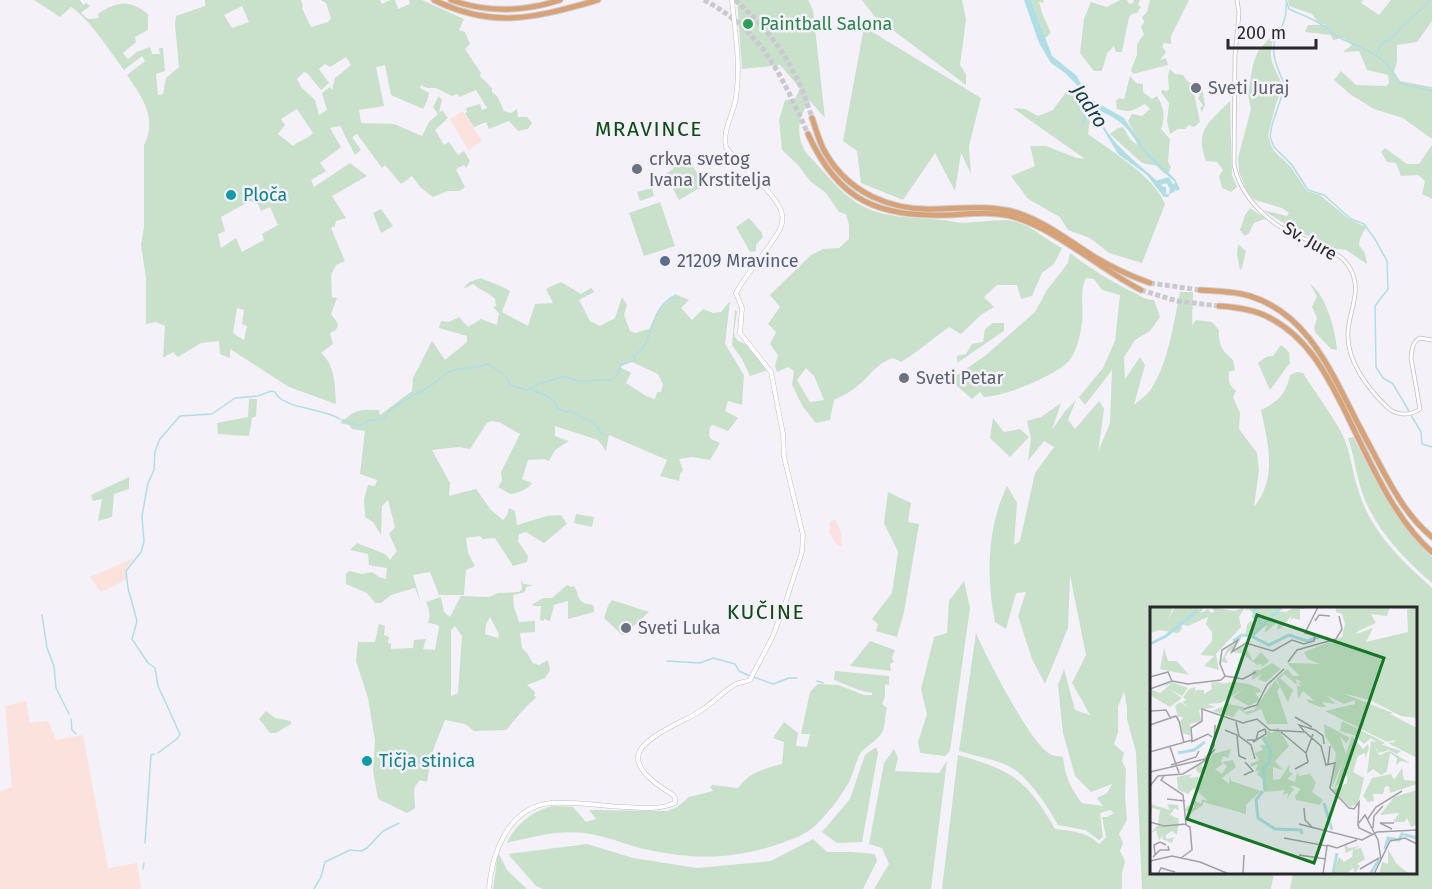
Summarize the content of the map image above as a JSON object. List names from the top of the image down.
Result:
{
  "streets": {
    "street": ["Sv. Jure"]
  },
  "districts": ["MRAVINCE", "KUČINE"],
  "water": ["Jadro"],
  "places": [
    "Paintball Salona",
    "Sveti Juraj",
    "crkva svetog Ivana Krstitelja",
    "Ploča",
    "21209 Mravince",
    "Sveti Petar",
    "Sveti Luka",
    "Tičja stinica"
  ],
  "scale_bar": "200 m"
}
